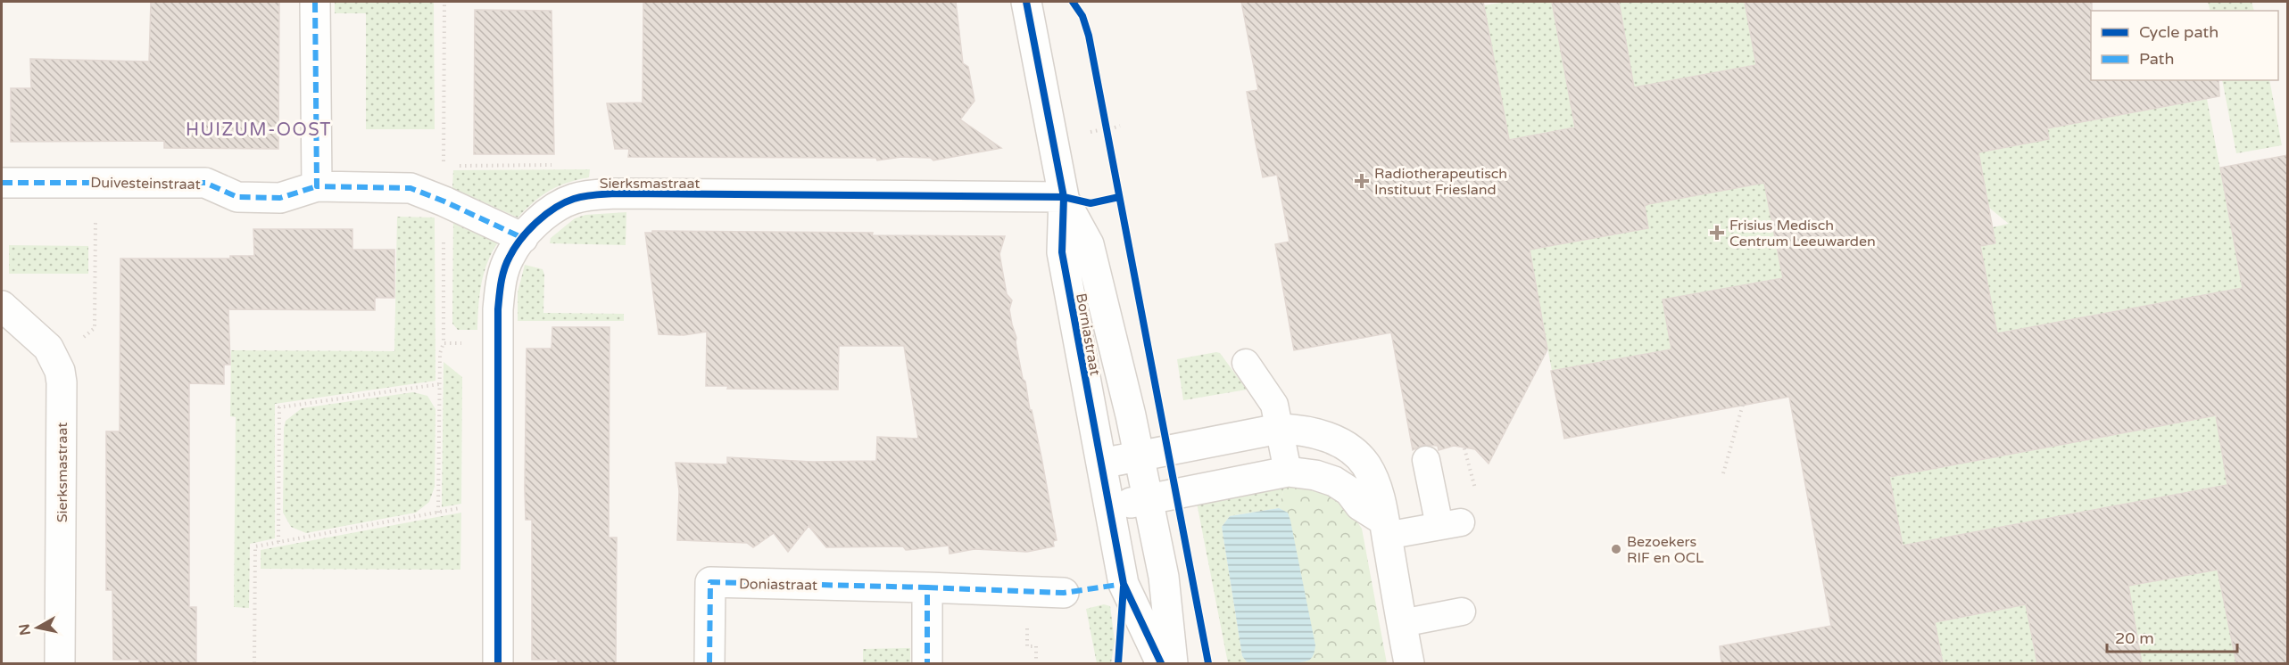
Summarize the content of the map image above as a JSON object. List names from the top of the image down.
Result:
{
  "streets": {
    "street": [
      "Duivesteinstraat",
      "Sierksmastraat",
      "Borniastraat",
      "Doniastraat"
    ]
  },
  "crossings": [
    ["Duivesteinstraat", "Sierksmastraat"],
    ["Sierksmastraat", "Borniastraat"]
  ],
  "districts": ["HUIZUM-OOST"],
  "places": {
    "health": ["Radiotherapeutisch Instituut Friesland", "Frisius Medisch Centrum Leeuwarden"],
    "other": ["Bezoekers RIF en OCL"]
  },
  "legend": ["Cycle path", "Path"],
  "scale_bar": "20 m",
  "north": "left"
}
